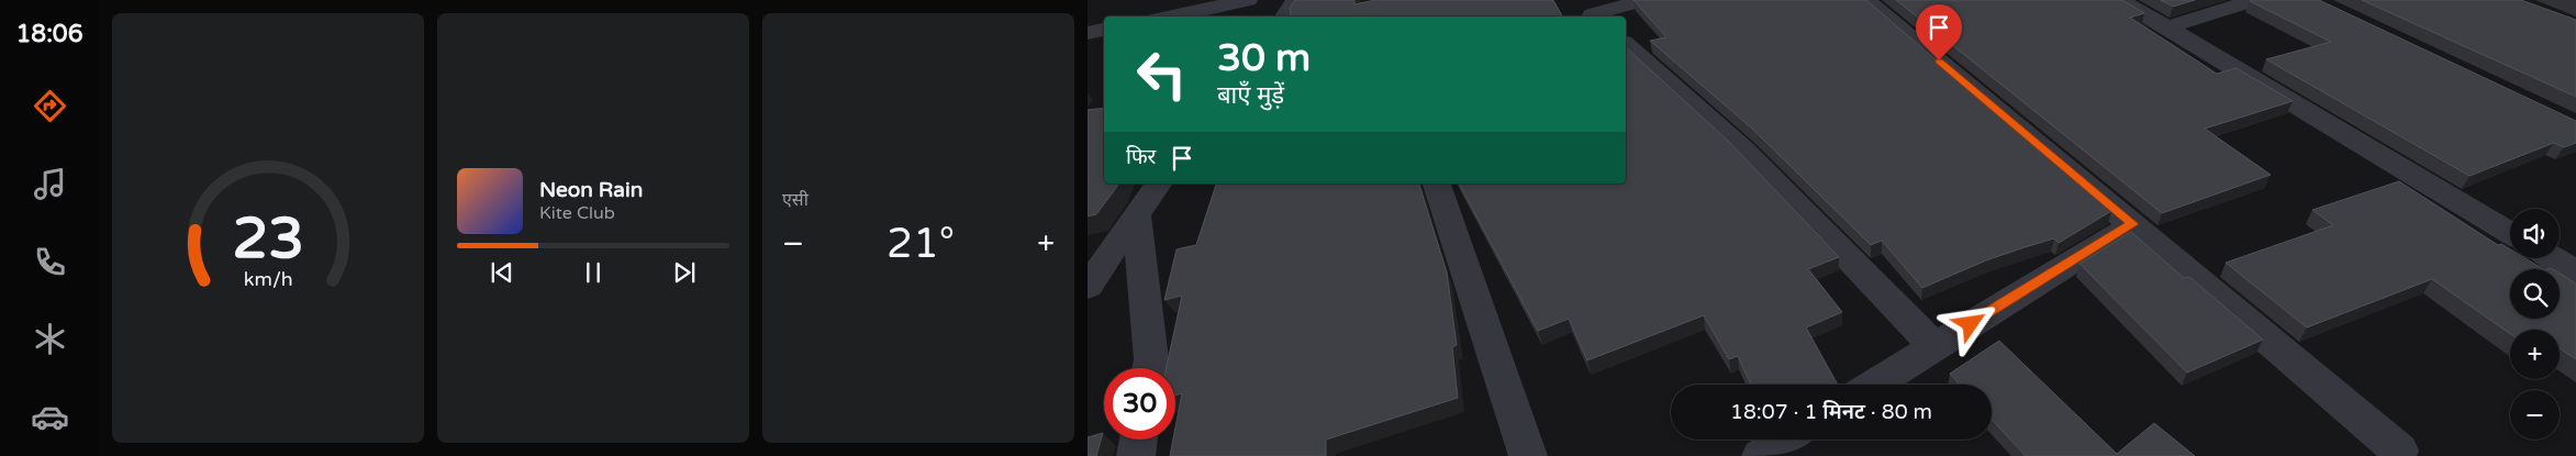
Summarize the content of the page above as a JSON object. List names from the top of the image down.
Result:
{
  "page": {
    "tabs": "18:06",
    "tile": "एसी",
    "turn": ["30 m", "बाएँ मुड़ें"],
    "then": "फिर",
    "song": ["Neon Rain", "Kite Club"],
    "map_buttons": ["+", "−"],
    "heat": ["−", "21°", "+"],
    "limit": "30",
    "trip": "18:07 · 1 मिनट · 80 m",
    "gauge": ["23", "km/h"]
  }
}
